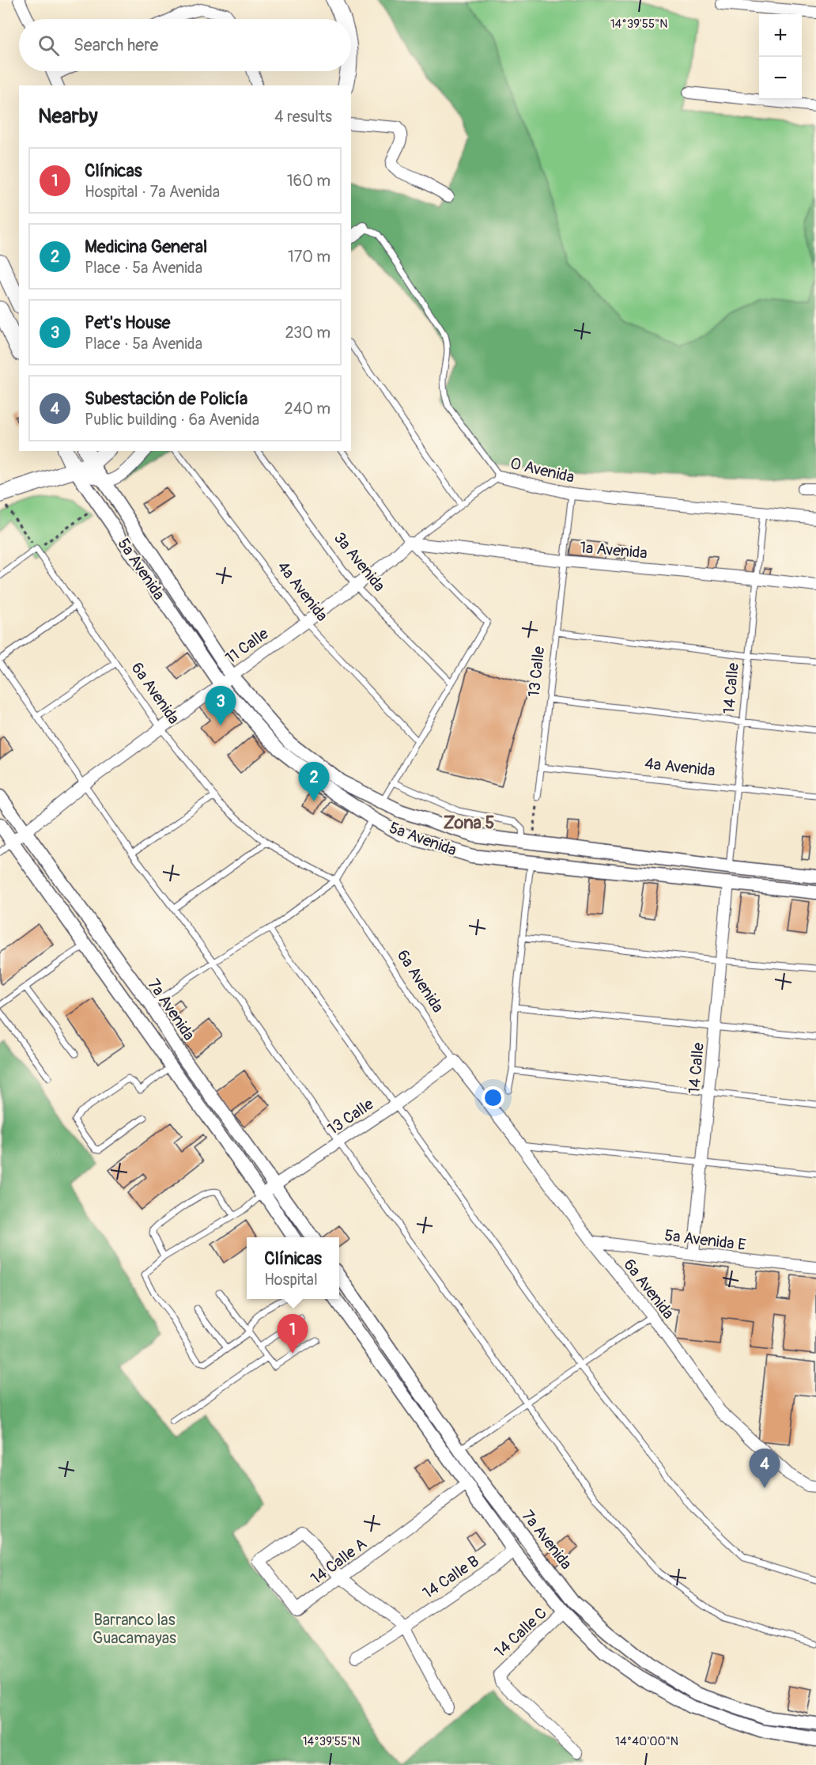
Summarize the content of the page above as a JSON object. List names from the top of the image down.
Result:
{
  "streets": {
    "main road": ["5a Avenida"],
    "street": [
      "0 Avenida",
      "1a Avenida",
      "11 Calle",
      "13 Calle",
      "14 Calle",
      "6a Avenida",
      "7a Avenida",
      "5a Avenida E",
      "14 Calle A",
      "14 Calle B",
      "14 Calle C"
    ],
    "lane": ["3a Avenida", "4a Avenida"]
  },
  "crossings": [
    ["0 Avenida", "11 Calle"],
    ["0 Avenida", "13 Calle"],
    ["0 Avenida", "14 Calle"],
    ["1a Avenida", "11 Calle"],
    ["1a Avenida", "13 Calle"],
    ["1a Avenida", "14 Calle"],
    ["3a Avenida", "11 Calle"],
    ["5a Avenida", "11 Calle"],
    ["5a Avenida", "14 Calle"],
    ["4a Avenida", "11 Calle"],
    ["4a Avenida", "13 Calle"],
    ["4a Avenida", "14 Calle"],
    ["11 Calle", "6a Avenida"],
    ["11 Calle", "7a Avenida"],
    ["13 Calle", "6a Avenida"],
    ["13 Calle", "7a Avenida"],
    ["14 Calle", "5a Avenida E"],
    ["6a Avenida", "5a Avenida E"],
    ["7a Avenida", "14 Calle A"],
    ["7a Avenida", "14 Calle B"],
    ["7a Avenida", "14 Calle C"]
  ],
  "districts": ["Zona 5"],
  "parks": ["Barranco las Guacamayas"],
  "page": {
    "map_buttons": ["+", "−"],
    "search": "Search here",
    "heading": ["Nearby", "4 results"],
    "list": [
      {
        "mark": "1",
        "name": "Clínicas",
        "note": "Hospital · 7a Avenida",
        "value": "160 m"
      },
      {
        "mark": "2",
        "name": "Medicina General",
        "note": "Place · 5a Avenida",
        "value": "170 m"
      },
      {
        "mark": "3",
        "name": "Pet's House",
        "note": "Place · 5a Avenida",
        "value": "230 m"
      },
      {
        "mark": "4",
        "name": "Subestación de Policía",
        "note": "Public building · 6a Avenida",
        "value": "240 m"
      }
    ],
    "pins": [
      "3",
      "2",
      "1",
      "4"
    ],
    "popup": ["Clínicas", "Hospital"]
  },
  "coordinates": ["14°39'55\"N", "14°40'00\"N"]
}
